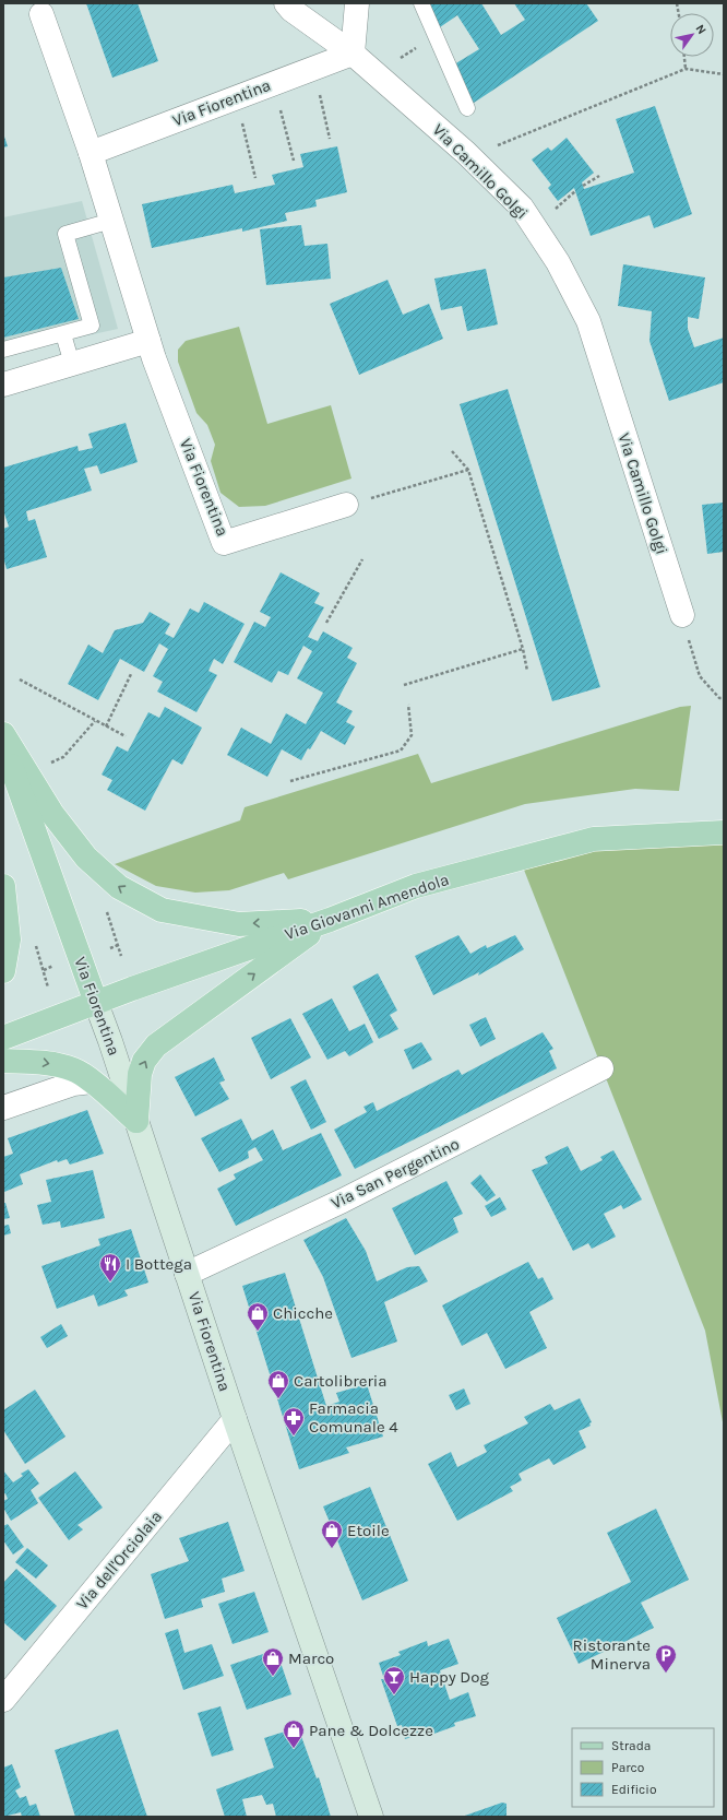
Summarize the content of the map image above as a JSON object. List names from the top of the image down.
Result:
{
  "streets": {
    "main road": ["Via Fiorentina", "Via Giovanni Amendola"],
    "street": ["Via Camillo Golgi", "Via San Pergentino", "Via dell'Orciolaia"]
  },
  "crossings": [
    ["Via Fiorentina", "Via Camillo Golgi"],
    ["Via Fiorentina", "Via Giovanni Amendola"],
    ["Via Fiorentina", "Via San Pergentino"],
    ["Via Fiorentina", "Via dell'Orciolaia"]
  ],
  "places": {
    "restaurant": ["I Bottega"],
    "shop": [
      "Chicche",
      "Cartolibreria",
      "Etoile",
      "Marco",
      "Pane & Dolcezze"
    ],
    "pharmacy": ["Farmacia Comunale 4"],
    "parking": ["Ristorante Minerva"],
    "bar": ["Happy Dog"]
  },
  "legend": ["Strada", "Parco", "Edificio"],
  "north": "top right"
}
